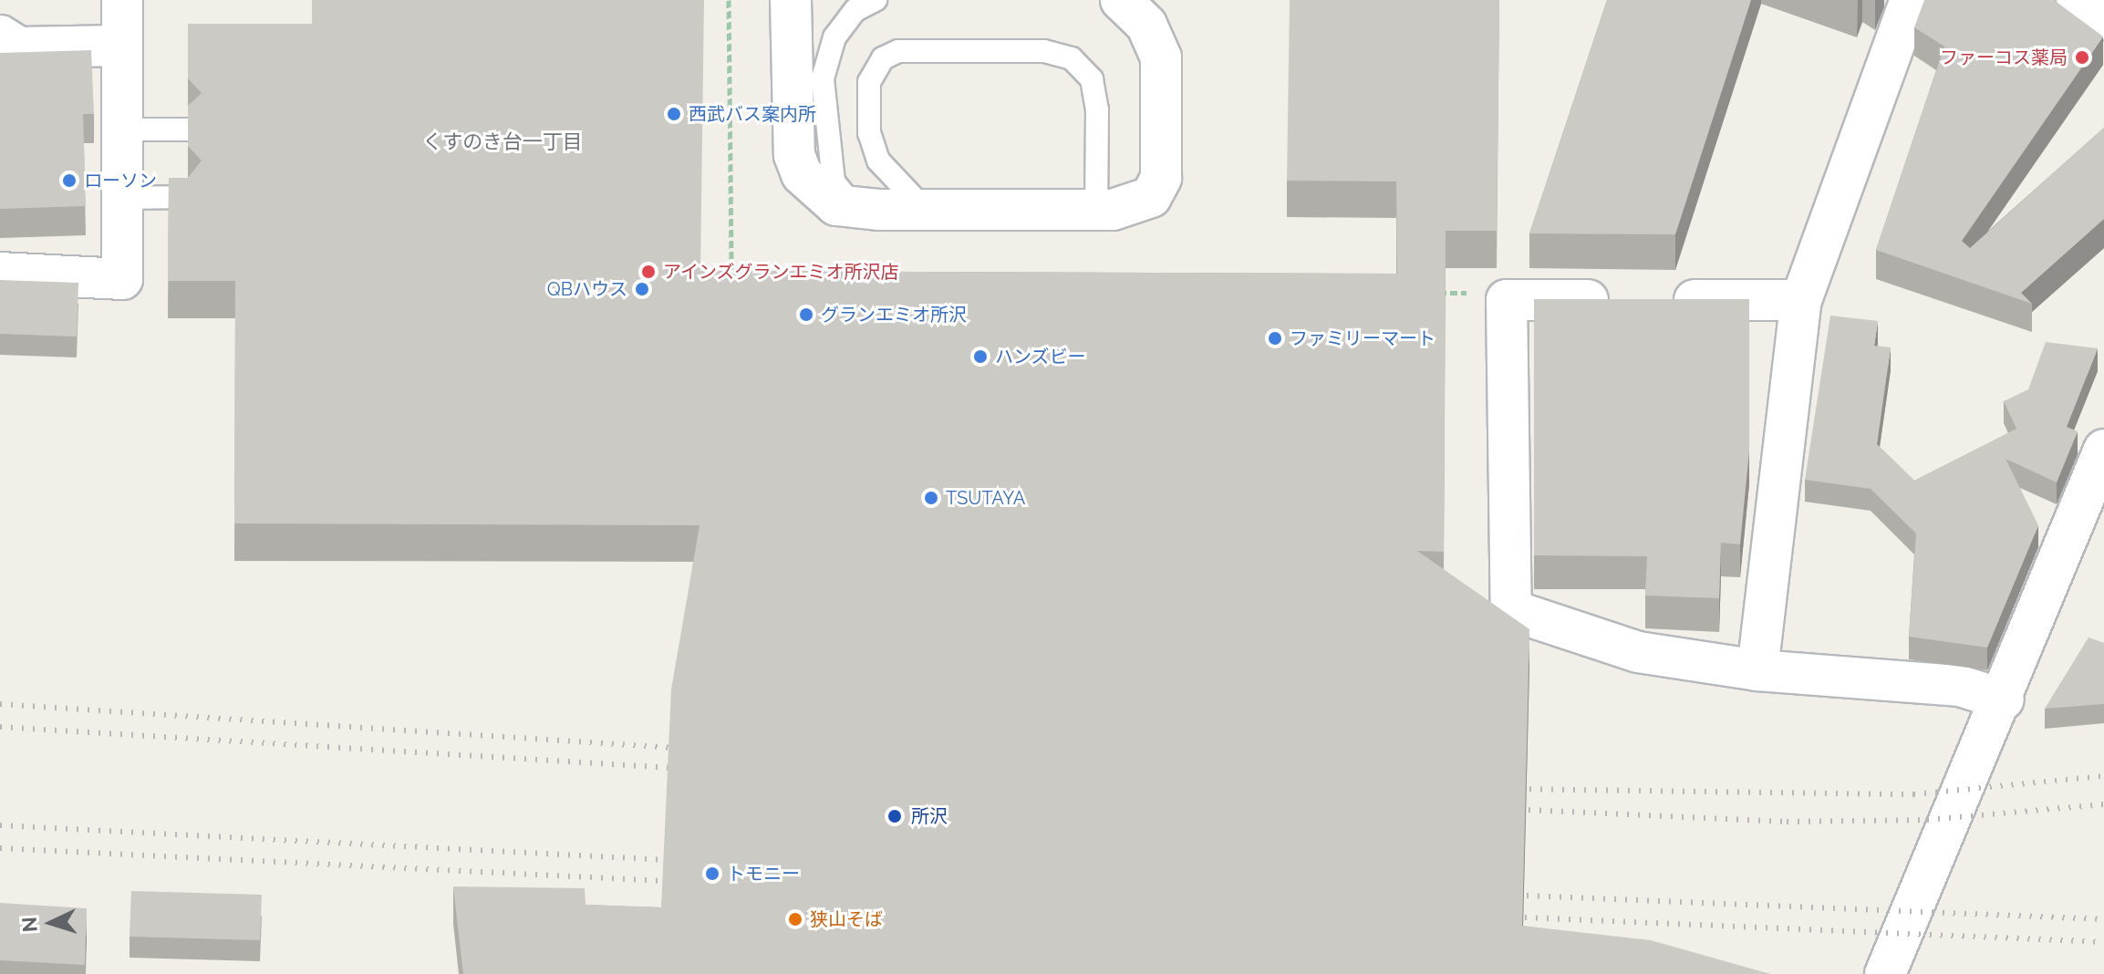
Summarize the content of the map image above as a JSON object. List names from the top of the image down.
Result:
{
  "districts": ["くすのき台一丁目"],
  "places": [
    "ファーコス薬局",
    "西武バス案内所",
    "ローソン",
    "アインズグランエミオ所沢店",
    "QBハウス",
    "グランエミオ所沢",
    "ファミリーマート",
    "ハンズビー",
    "TSUTAYA",
    "所沢",
    "トモニー",
    "狭山そば"
  ],
  "north": "left"
}
